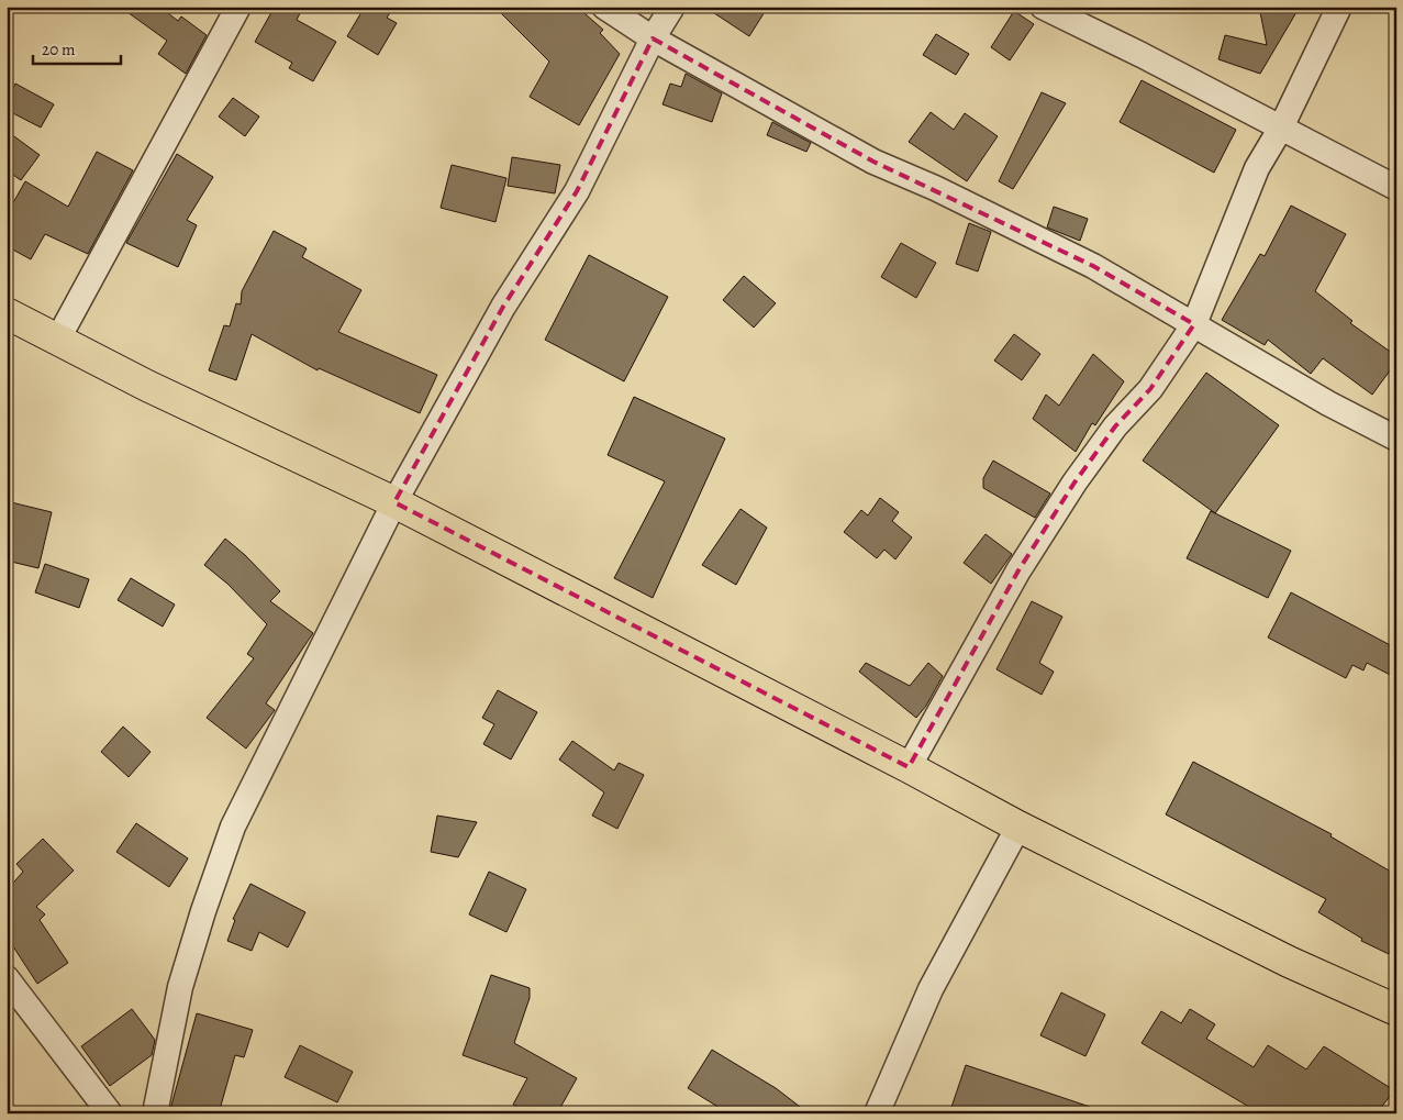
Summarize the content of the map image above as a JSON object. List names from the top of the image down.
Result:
{
  "scale_bar": "20 m"
}
